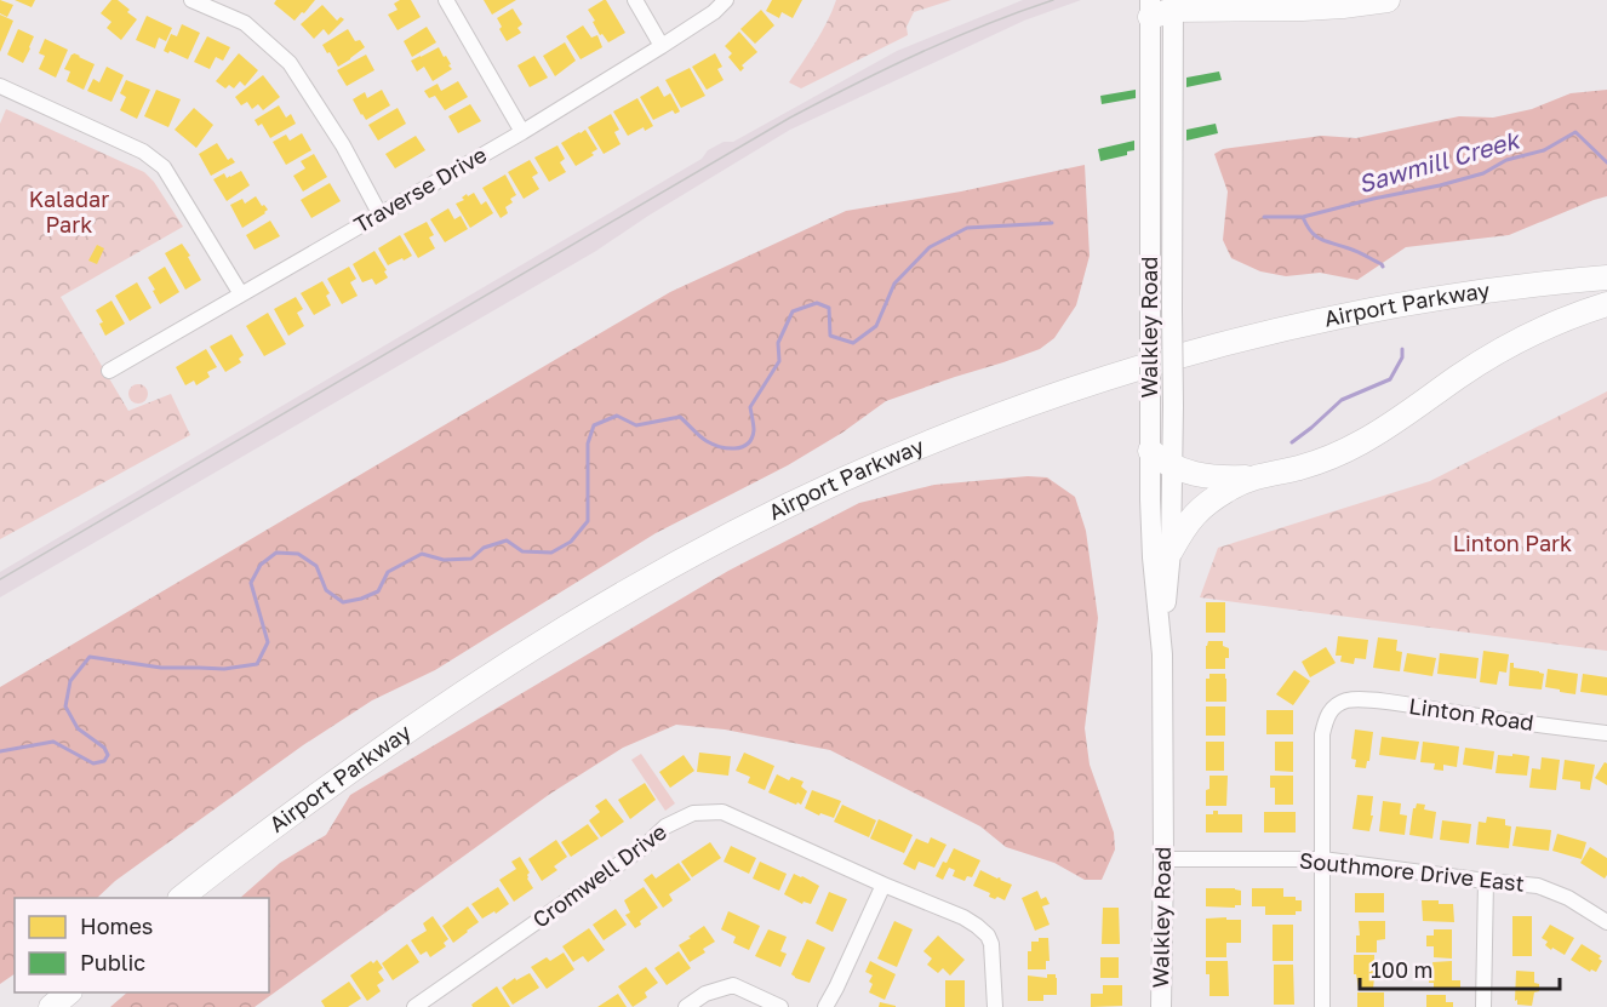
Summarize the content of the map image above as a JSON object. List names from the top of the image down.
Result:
{
  "streets": {
    "highway": ["Airport Parkway"],
    "main road": ["Walkley Road"],
    "street": [
      "Traverse Drive",
      "Linton Road",
      "Southmore Drive East",
      "Cromwell Drive"
    ]
  },
  "crossings": [
    ["Walkley Road", "Southmore Drive East"],
    ["Linton Road", "Southmore Drive East"]
  ],
  "water": ["Sawmill Creek"],
  "parks": ["Kaladar Park", "Linton Park"],
  "legend": ["Homes", "Public"],
  "scale_bar": "100 m"
}
